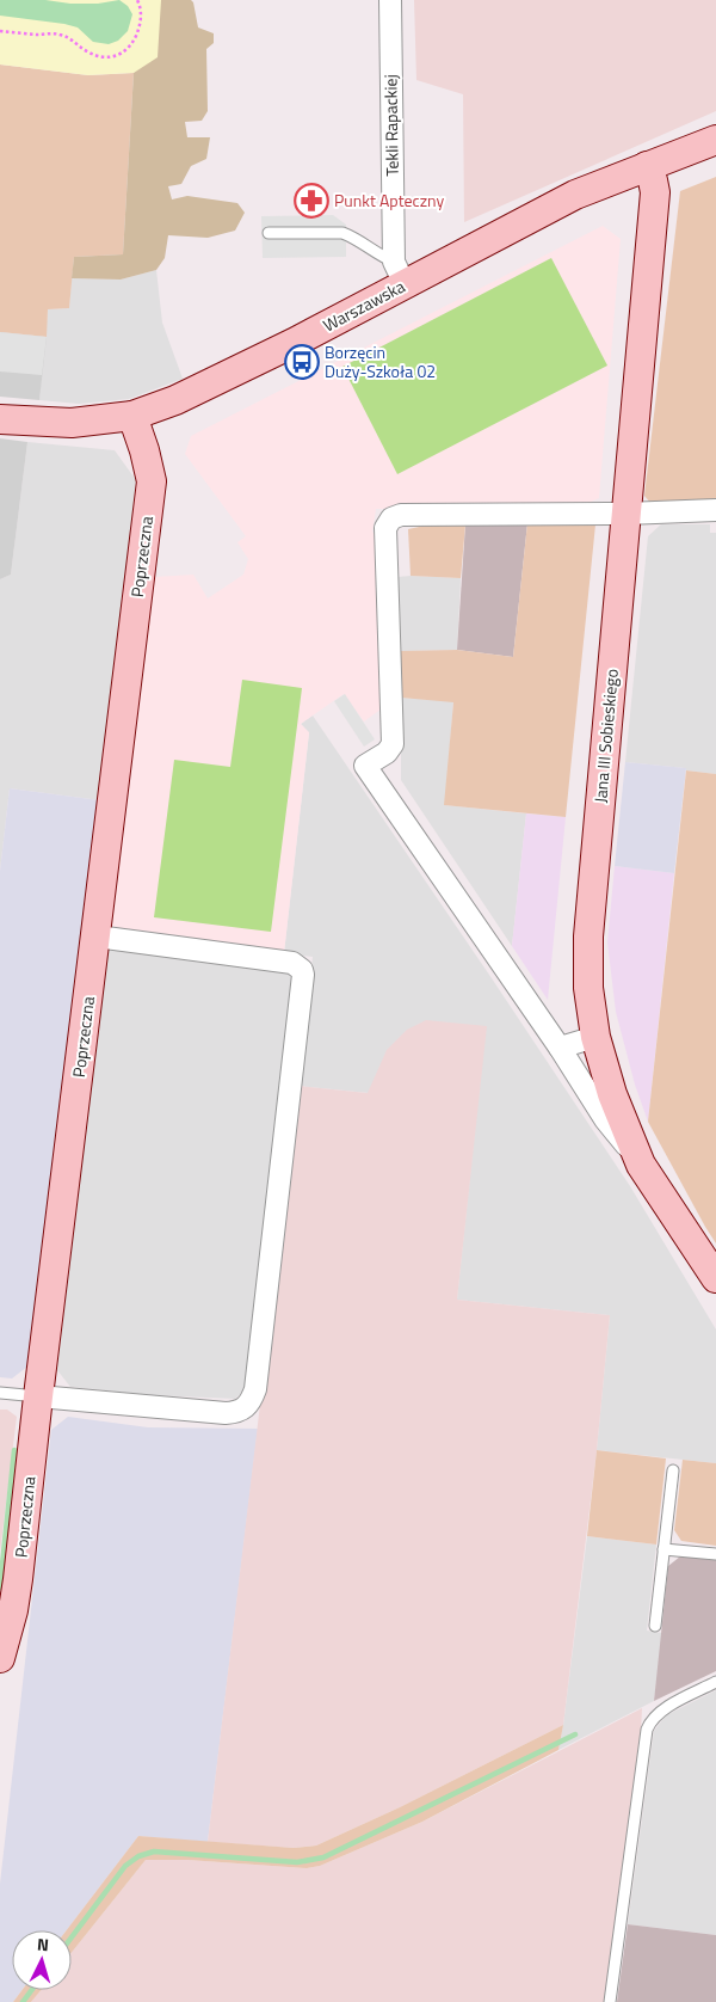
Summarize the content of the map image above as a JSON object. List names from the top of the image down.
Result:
{
  "streets": {
    "main road": ["Warszawska", "Poprzeczna", "Jana III Sobieskiego"],
    "street": ["Tekli Rapackiej"]
  },
  "crossings": [
    ["Tekli Rapackiej", "Warszawska"],
    ["Warszawska", "Poprzeczna"],
    ["Warszawska", "Jana III Sobieskiego"]
  ],
  "places": {
    "pharmacy": ["Punkt Apteczny"],
    "bus stop": ["Borzęcin Duży-Szkoła 02"]
  },
  "north": "top"
}
